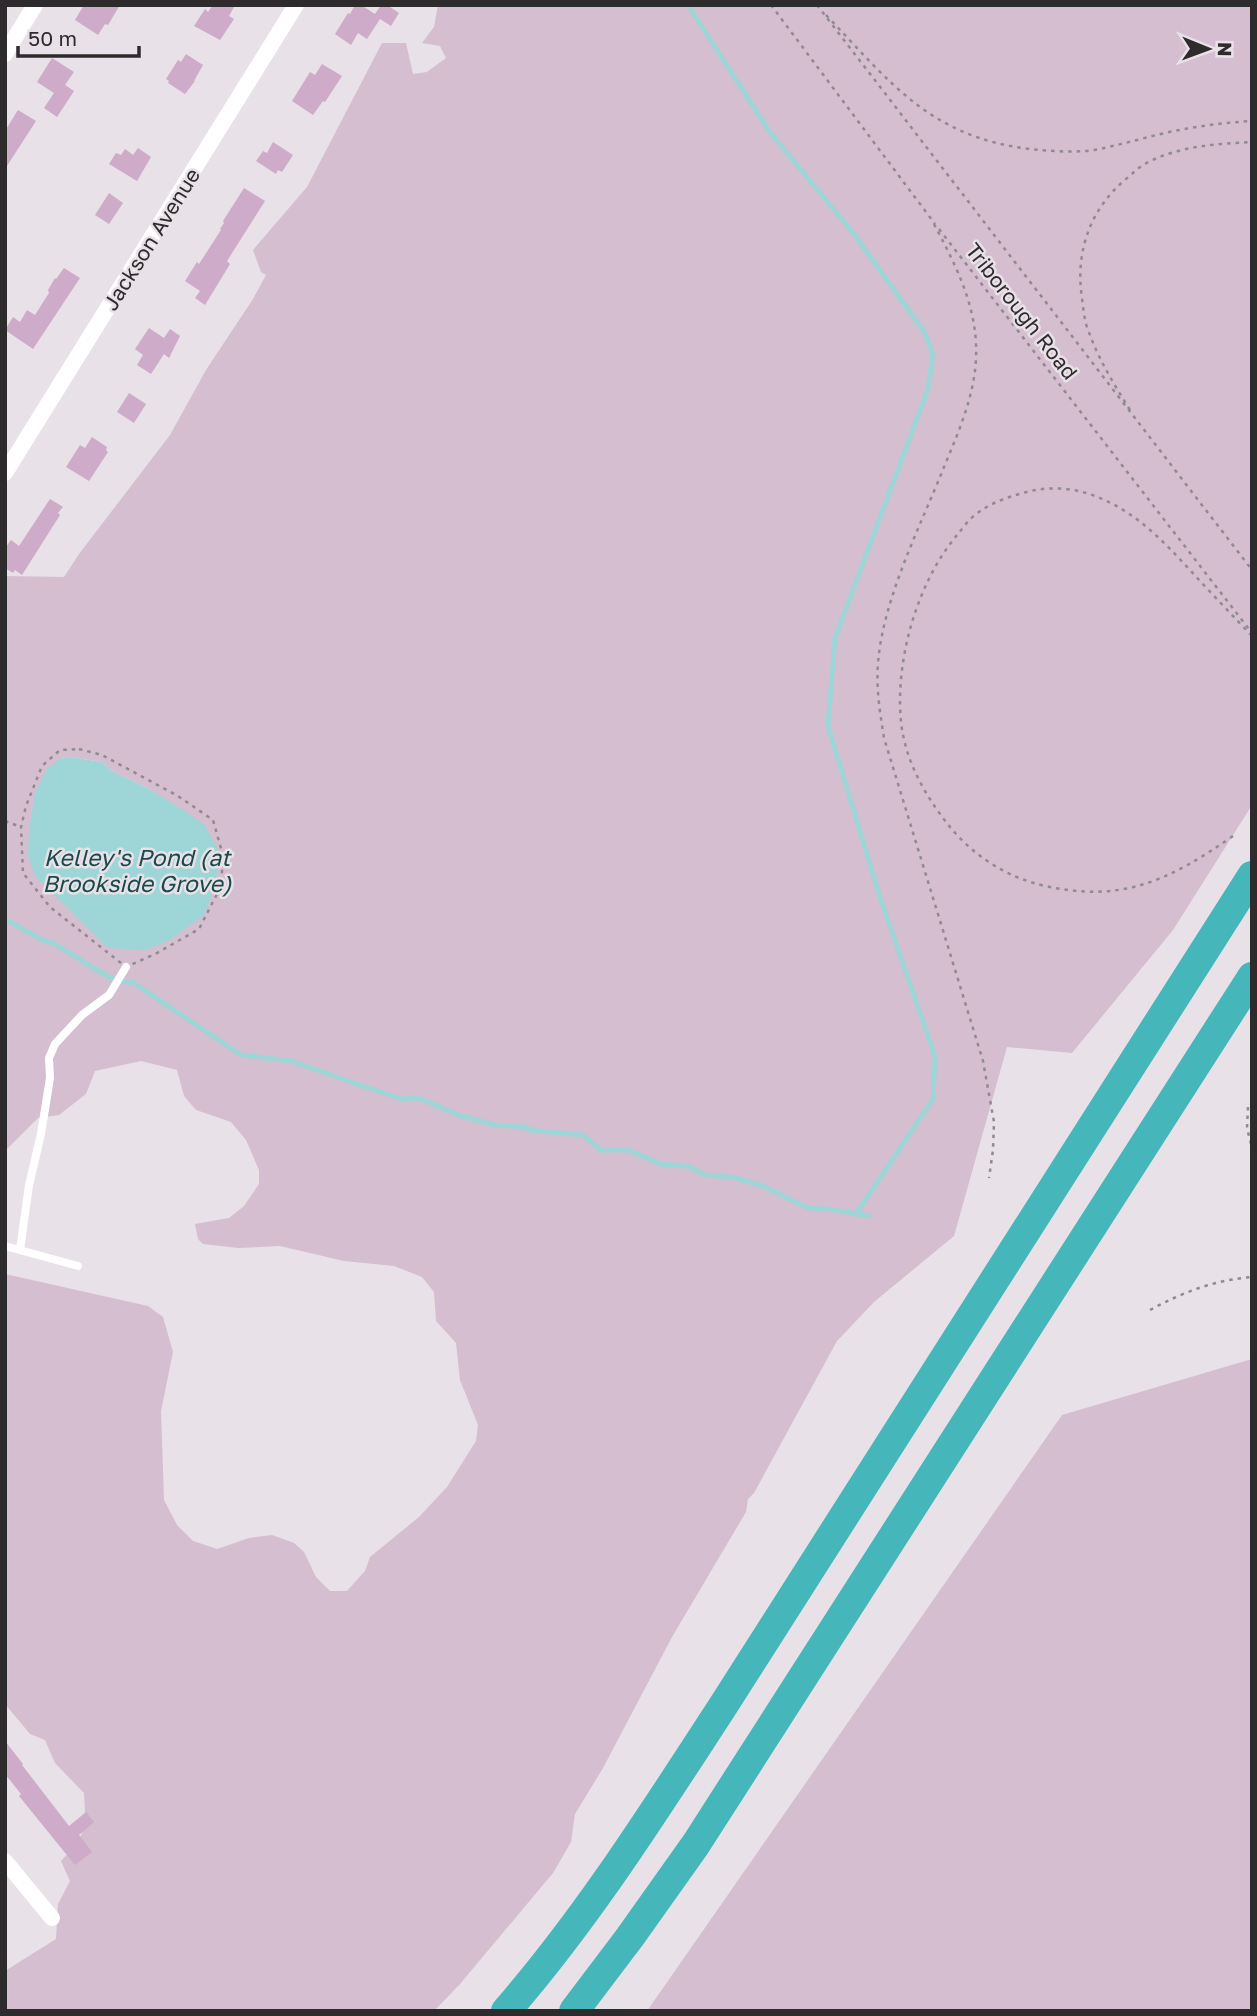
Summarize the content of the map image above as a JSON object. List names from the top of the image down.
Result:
{
  "streets": {
    "street": ["Jackson Avenue"],
    "path": ["Triborough Road"]
  },
  "water": ["Kelley's Pond (at Brookside Grove)"],
  "scale_bar": "50 m",
  "north": "right"
}
